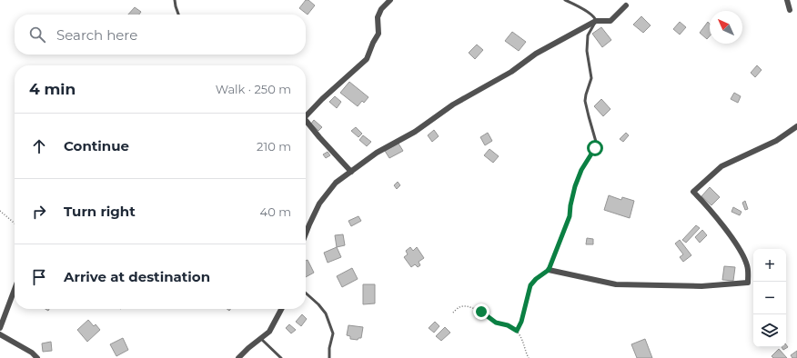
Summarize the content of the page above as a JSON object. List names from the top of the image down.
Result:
{
  "north": "top left",
  "page": {
    "search": "Search here",
    "heading": ["4 min", "Walk · 250 m"],
    "list": [
      ["Continue", "210 m"],
      ["Turn right", "40 m"],
      "Arrive at destination"
    ],
    "map_buttons": ["+", "−"]
  }
}
